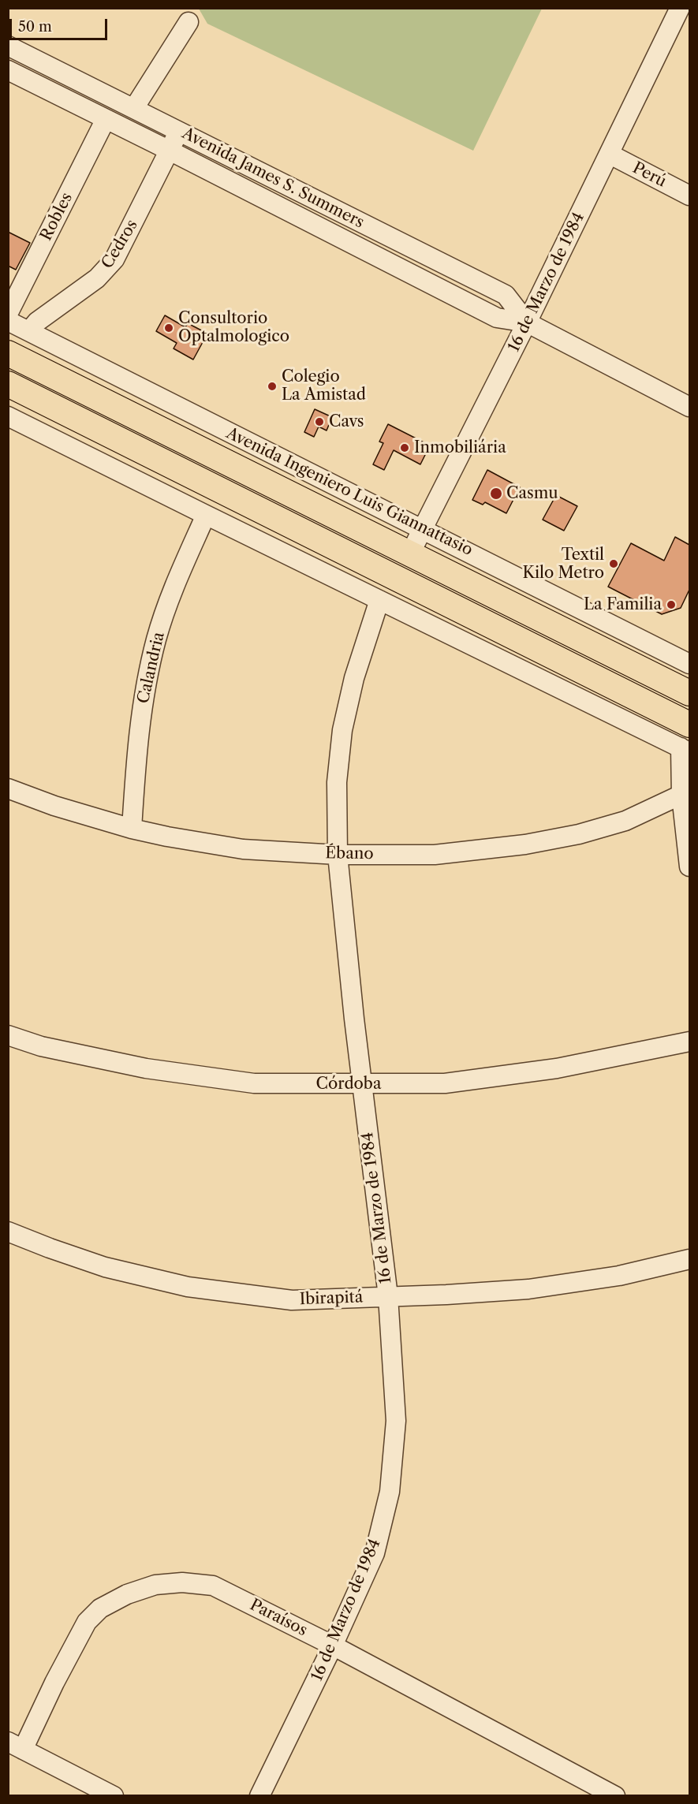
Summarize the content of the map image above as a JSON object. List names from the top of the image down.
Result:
{
  "streets": {
    "main road": ["Avenida Ingeniero Luis Giannattasio"],
    "street": [
      "Perú",
      "Avenida James S. Summers",
      "Robles",
      "Cedros",
      "16 de Marzo de 1984",
      "Calandria",
      "Ébano",
      "Córdoba",
      "Ibirapitá",
      "Paraísos"
    ]
  },
  "crossings": [
    ["Perú", "16 de Marzo de 1984"],
    ["Avenida James S. Summers", "Robles"],
    ["Avenida James S. Summers", "Cedros"],
    ["Avenida James S. Summers", "16 de Marzo de 1984"],
    ["Cedros", "Avenida Ingeniero Luis Giannattasio"],
    ["16 de Marzo de 1984", "Avenida Ingeniero Luis Giannattasio"],
    ["16 de Marzo de 1984", "Ébano"],
    ["16 de Marzo de 1984", "Córdoba"],
    ["16 de Marzo de 1984", "Ibirapitá"],
    ["16 de Marzo de 1984", "Paraísos"],
    ["Calandria", "Ébano"]
  ],
  "places": [
    "Consultorio Optalmologico",
    "Colegio La Amistad",
    "Cavs",
    "Inmobiliária",
    "Casmu",
    "Textil Kilo Metro",
    "La Familia"
  ],
  "scale_bar": "50 m"
}
